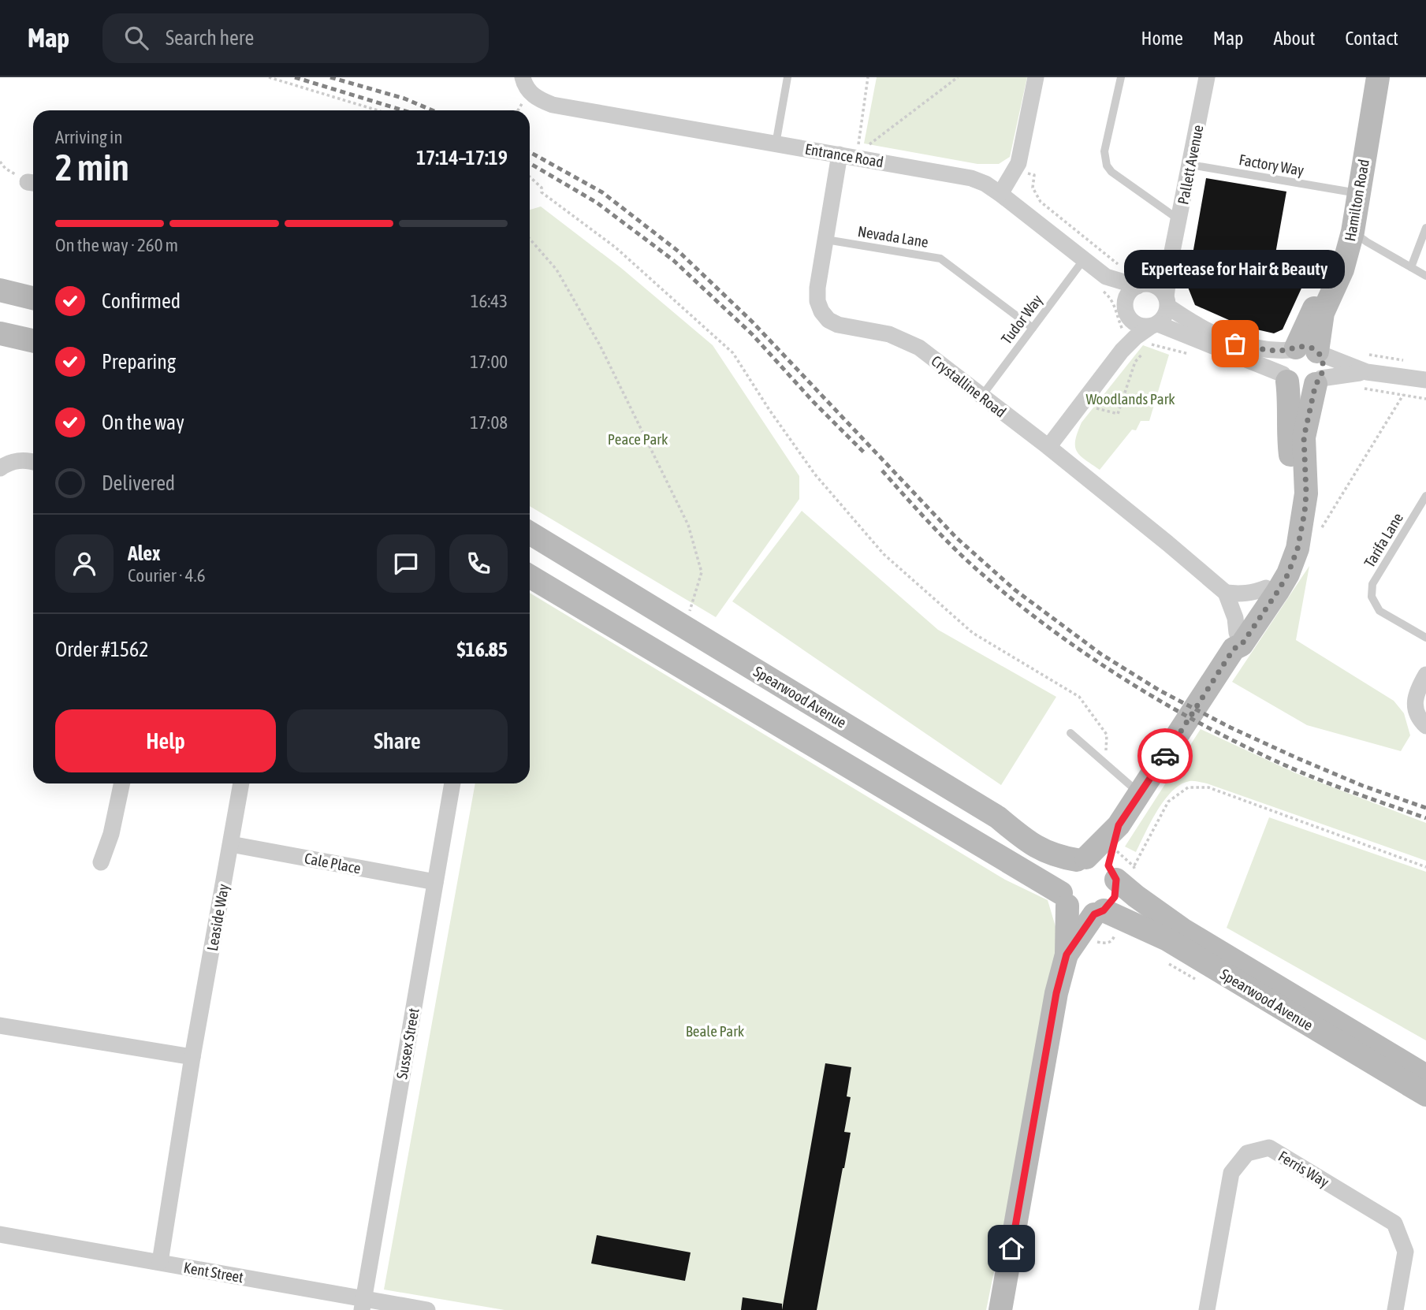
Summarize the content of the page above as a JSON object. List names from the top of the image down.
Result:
{
  "streets": {
    "main road": ["Hamilton Road", "Spearwood Avenue"],
    "street": [
      "Entrance Road",
      "Pallett Avenue",
      "Crystalline Road",
      "Cale Place",
      "Leaside Way",
      "Sussex Street",
      "Ferris Way",
      "Kent Street"
    ],
    "lane": [
      "Factory Way",
      "Nevada Lane",
      "Tudor Way",
      "Tarifa Lane"
    ]
  },
  "crossings": [
    ["Entrance Road", "Pallett Avenue"],
    ["Entrance Road", "Tudor Way"],
    ["Entrance Road", "Crystalline Road"],
    ["Pallett Avenue", "Factory Way"],
    ["Factory Way", "Hamilton Road"],
    ["Nevada Lane", "Tudor Way"],
    ["Nevada Lane", "Crystalline Road"],
    ["Tudor Way", "Crystalline Road"],
    ["Cale Place", "Leaside Way"],
    ["Cale Place", "Sussex Street"],
    ["Leaside Way", "Kent Street"],
    ["Sussex Street", "Kent Street"]
  ],
  "parks": ["Woodlands Park", "Peace Park", "Beale Park"],
  "places": ["Expertease for Hair & Beauty"],
  "page": {
    "header": "Map",
    "search": "Search here",
    "nav": [
      "Home",
      "Map",
      "About",
      "Contact"
    ],
    "heading": ["2 min", "Arriving in", "17:14–17:19"],
    "panel": [
      "Alex",
      "Courier · 4.6",
      "Order #1562",
      "$16.85"
    ],
    "bar": "On the way · 260 m",
    "bubble": "Expertease for Hair & Beauty",
    "list": [
      ["Confirmed", "16:43"],
      ["Preparing", "17:00"],
      ["On the way", "17:08"],
      "Delivered"
    ],
    "buttons": ["Help", "Share"]
  }
}
